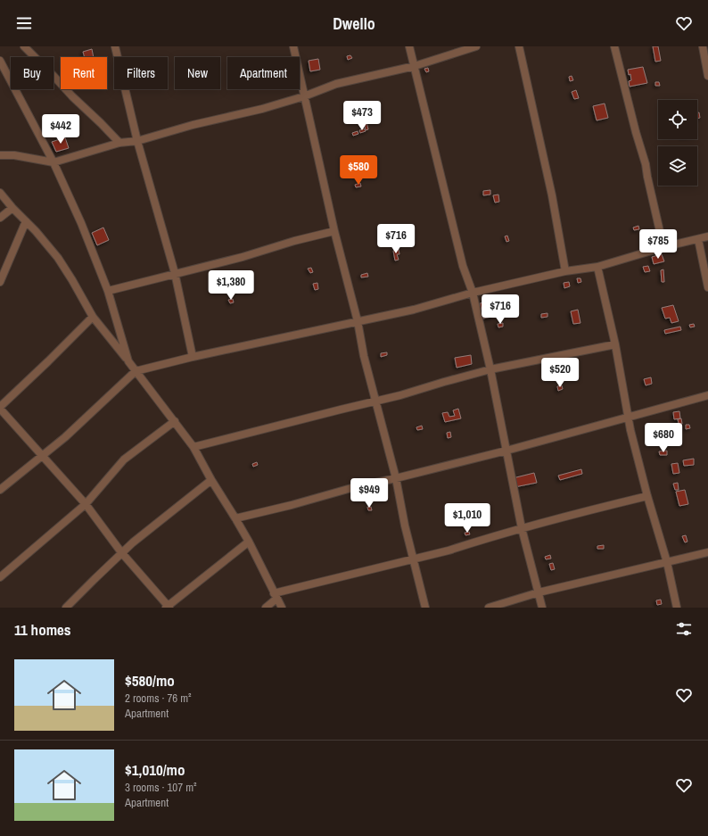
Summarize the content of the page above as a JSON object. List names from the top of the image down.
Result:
{
  "page": {
    "header": "Dwello",
    "chip": [
      "Buy",
      "Rent",
      "Filters",
      "New",
      "Apartment"
    ],
    "price": [
      "$473",
      "$442",
      "$580",
      "$716",
      "$785",
      "$1,380",
      "$716",
      "$520",
      "$680",
      "$949",
      "$1,010"
    ],
    "heading": "11 homes",
    "list": [
      {
        "name": "$580/mo",
        "note": "2 rooms · 76 m² · Apartment"
      },
      {
        "name": "$1,010/mo",
        "note": "3 rooms · 107 m² · Apartment"
      }
    ]
  }
}
